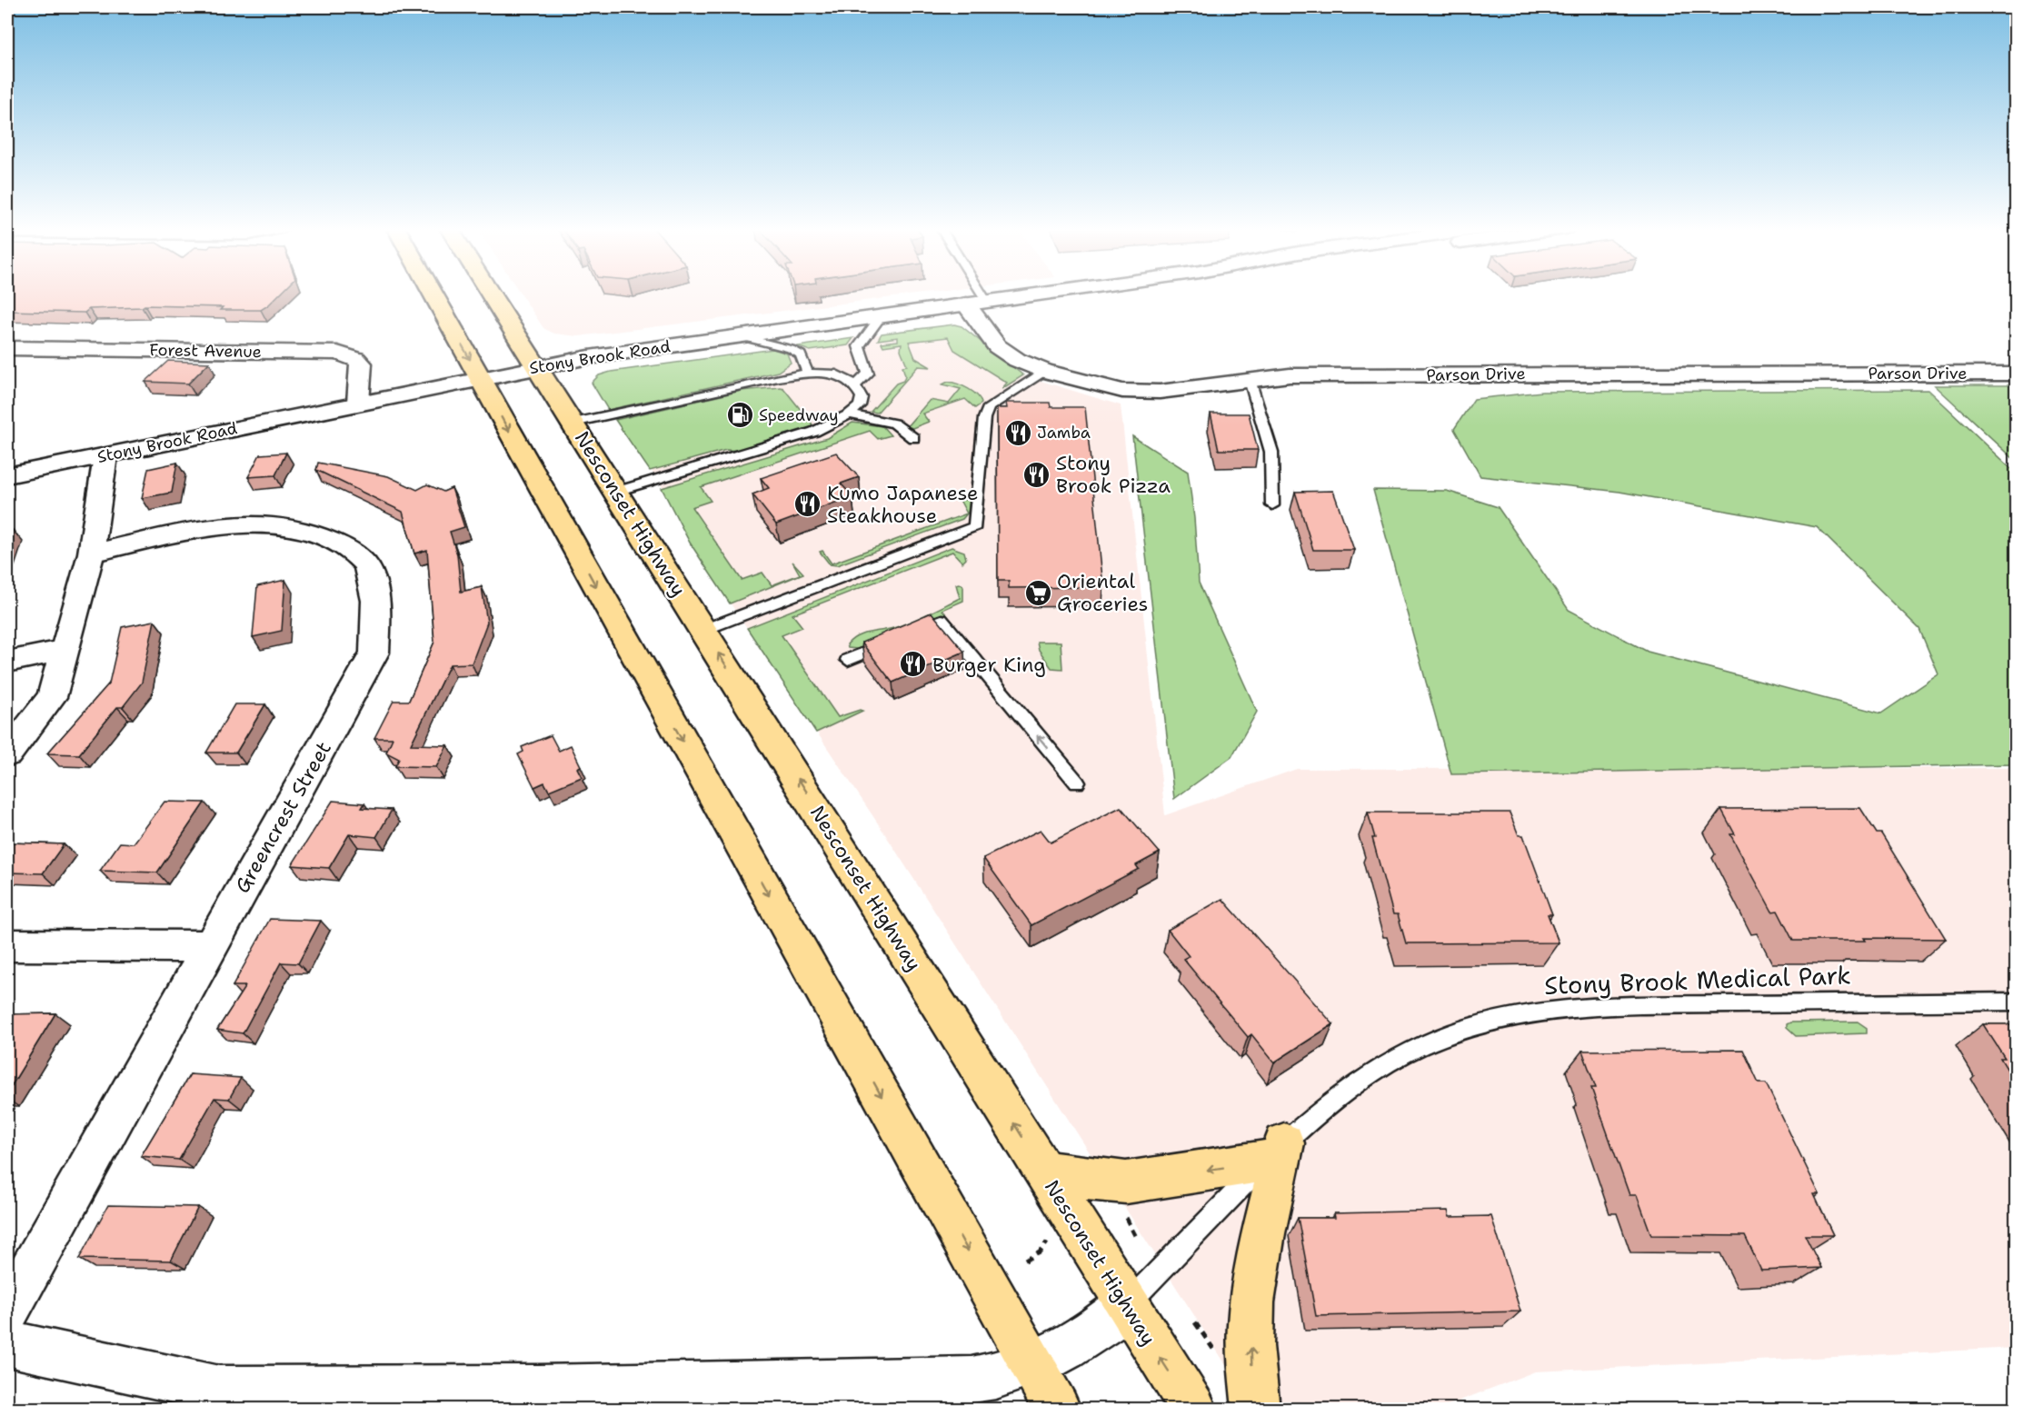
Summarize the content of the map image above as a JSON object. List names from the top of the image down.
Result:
{
  "streets": {
    "highway": ["Nesconset Highway"],
    "street": [
      "Forest Avenue",
      "Stony Brook Road",
      "Parson Drive",
      "Greencrest Street"
    ],
    "lane": ["Stony Brook Medical Park"]
  },
  "crossings": [
    ["Forest Avenue", "Stony Brook Road"],
    ["Stony Brook Road", "Parson Drive"],
    ["Stony Brook Road", "Nesconset Highway"],
    ["Nesconset Highway", "Stony Brook Medical Park"]
  ],
  "places": {
    "fuel station": ["Speedway"],
    "restaurant": [
      "Jamba",
      "Stony Brook Pizza",
      "Kumo Japanese Steakhouse",
      "Burger King"
    ],
    "supermarket": ["Oriental Groceries"]
  }
}
